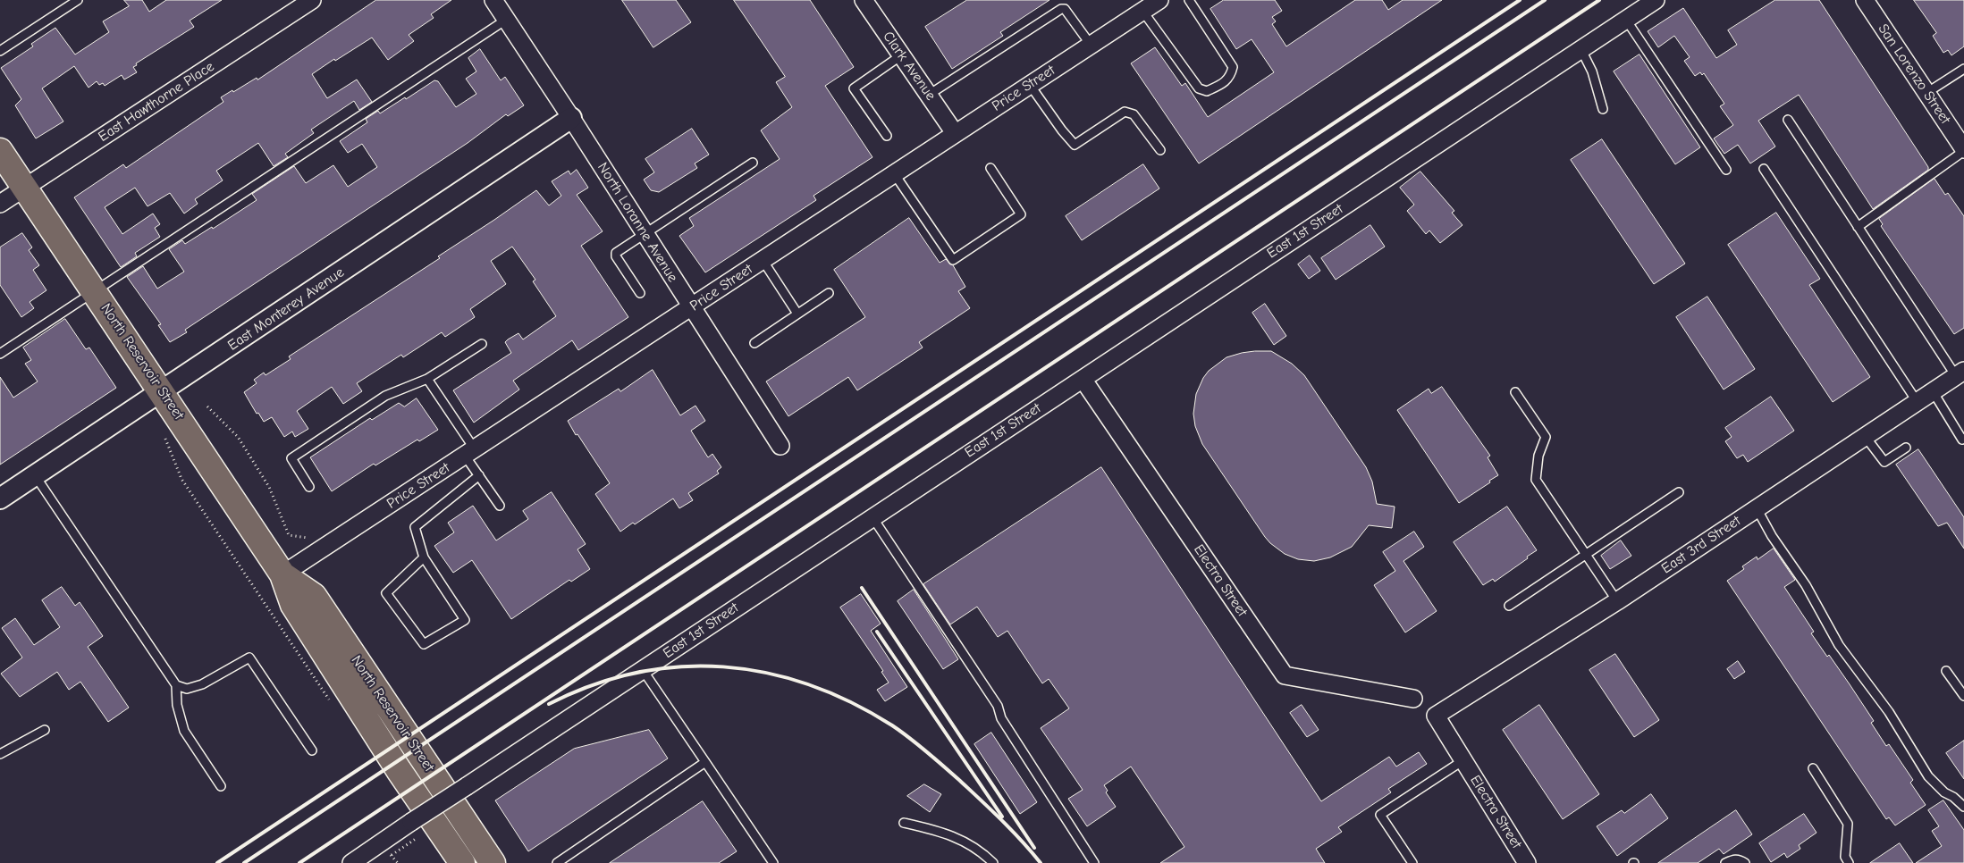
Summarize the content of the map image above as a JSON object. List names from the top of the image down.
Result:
{
  "streets": {
    "main road": ["North Reservoir Street"],
    "street": [
      "Clark Avenue",
      "San Lorenzo Street",
      "Price Street",
      "East Hawthorne Place",
      "North Loranne Avenue",
      "East 1st Street",
      "East Monterey Avenue",
      "East 3rd Street",
      "Electra Street"
    ]
  },
  "crossings": [
    ["Clark Avenue", "Price Street"],
    ["Price Street", "North Loranne Avenue"],
    ["Price Street", "North Reservoir Street"],
    ["East Hawthorne Place", "North Reservoir Street"],
    ["North Loranne Avenue", "East Monterey Avenue"],
    ["East 1st Street", "Electra Street"],
    ["East Monterey Avenue", "North Reservoir Street"],
    ["East 3rd Street", "Electra Street"]
  ]
}
